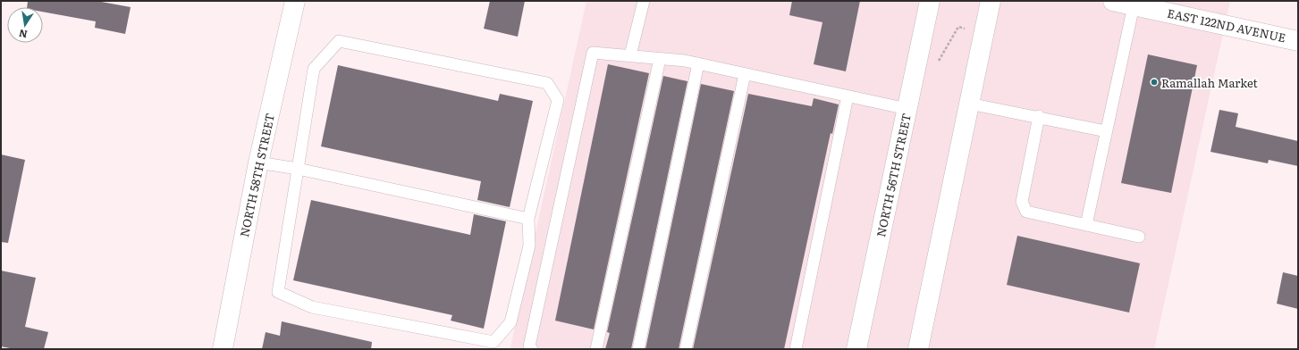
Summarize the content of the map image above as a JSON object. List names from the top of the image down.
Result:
{
  "streets": {
    "main road": ["EAST 122ND AVENUE", "NORTH 58TH STREET", "NORTH 56TH STREET"]
  },
  "places": ["Ramallah Market"],
  "north": "bottom"
}
